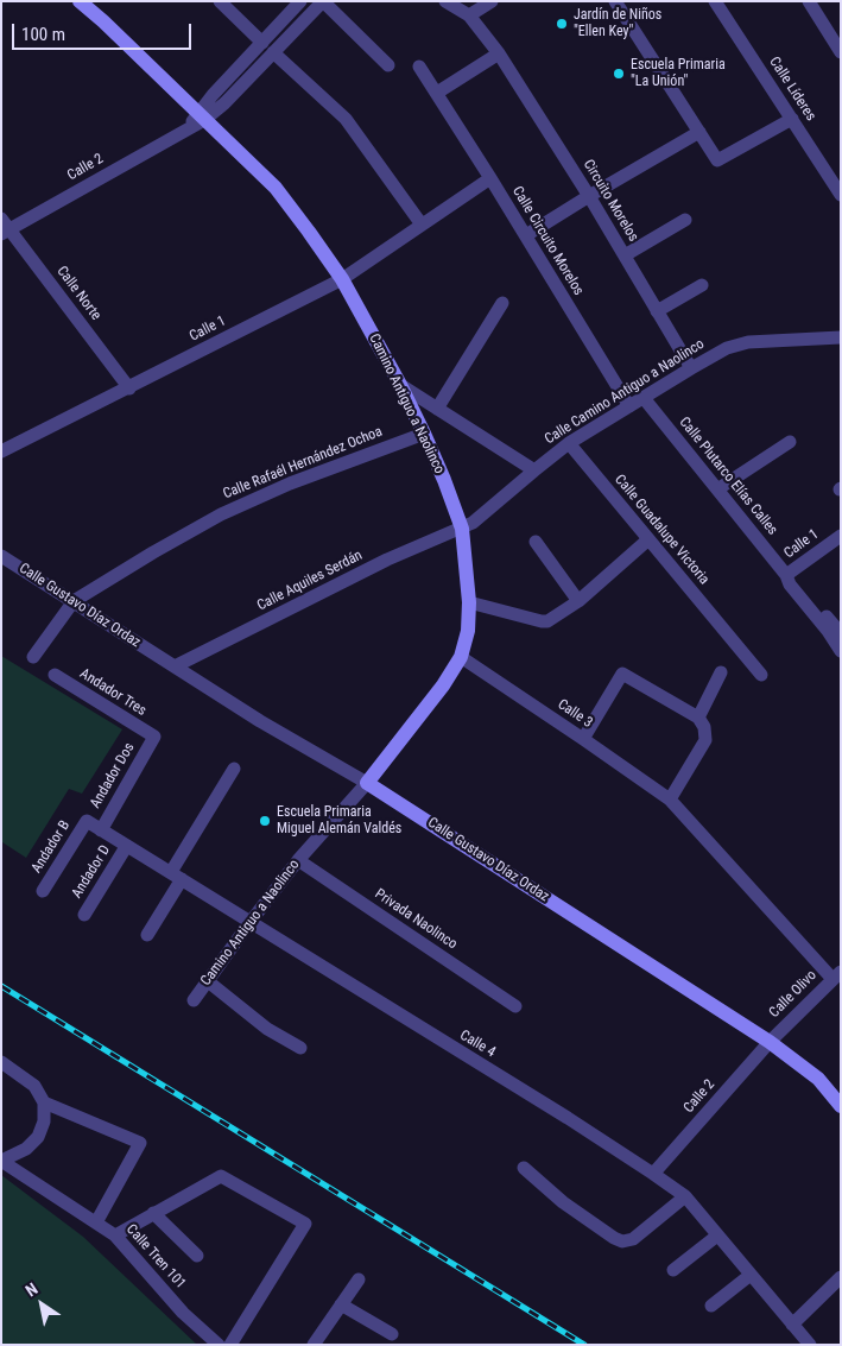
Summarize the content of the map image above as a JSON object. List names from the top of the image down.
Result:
{
  "streets": {
    "main road": ["Camino Antiguo a Naolinco", "Calle Gustavo Díaz Ordaz"],
    "street": [
      "Calle Líderes",
      "Calle 2",
      "Circuito Morelos",
      "Calle Circuito Morelos",
      "Calle Norte",
      "Calle 1",
      "Calle Camino Antiguo a Naolinco",
      "Calle Rafaél Hernández Ochoa",
      "Calle Plutarco Elías Calles",
      "Calle Guadalupe Victoria",
      "Calle Aquiles Serdán",
      "Andador Tres",
      "Calle 3",
      "Andador Dos",
      "Andador B",
      "Andador D",
      "Privada Naolinco",
      "Calle Olivo",
      "Calle 4",
      "Calle Tren 101"
    ]
  },
  "crossings": [
    ["Calle 2", "Calle Norte"],
    ["Calle 2", "Camino Antiguo a Naolinco"],
    ["Calle 2", "Calle Gustavo Díaz Ordaz"],
    ["Calle 2", "Calle Olivo"],
    ["Calle 2", "Calle 4"],
    ["Circuito Morelos", "Calle Camino Antiguo a Naolinco"],
    ["Calle Circuito Morelos", "Calle 1"],
    ["Calle Circuito Morelos", "Calle Camino Antiguo a Naolinco"],
    ["Calle Norte", "Calle 1"],
    ["Calle 1", "Camino Antiguo a Naolinco"],
    ["Calle 1", "Calle Plutarco Elías Calles"],
    ["Calle Camino Antiguo a Naolinco", "Camino Antiguo a Naolinco"],
    ["Calle Camino Antiguo a Naolinco", "Calle Plutarco Elías Calles"],
    ["Calle Camino Antiguo a Naolinco", "Calle Guadalupe Victoria"],
    ["Calle Camino Antiguo a Naolinco", "Calle Aquiles Serdán"],
    ["Camino Antiguo a Naolinco", "Calle Rafaél Hernández Ochoa"],
    ["Camino Antiguo a Naolinco", "Calle Aquiles Serdán"],
    ["Camino Antiguo a Naolinco", "Calle Gustavo Díaz Ordaz"],
    ["Camino Antiguo a Naolinco", "Calle 3"],
    ["Camino Antiguo a Naolinco", "Privada Naolinco"],
    ["Camino Antiguo a Naolinco", "Calle 4"],
    ["Calle Rafaél Hernández Ochoa", "Calle Gustavo Díaz Ordaz"],
    ["Calle Aquiles Serdán", "Calle Gustavo Díaz Ordaz"],
    ["Calle Gustavo Díaz Ordaz", "Calle Olivo"],
    ["Andador Tres", "Andador Dos"],
    ["Calle 3", "Calle Olivo"],
    ["Andador Dos", "Calle 4"],
    ["Andador B", "Calle 4"],
    ["Andador D", "Calle 4"]
  ],
  "places": ["Jardín de Niños \"Ellen Key\"", "Escuela Primaria \"La Unión\"", "Escuela Primaria Miguel Alemán Valdés"],
  "scale_bar": "100 m",
  "north": "top left"
}
